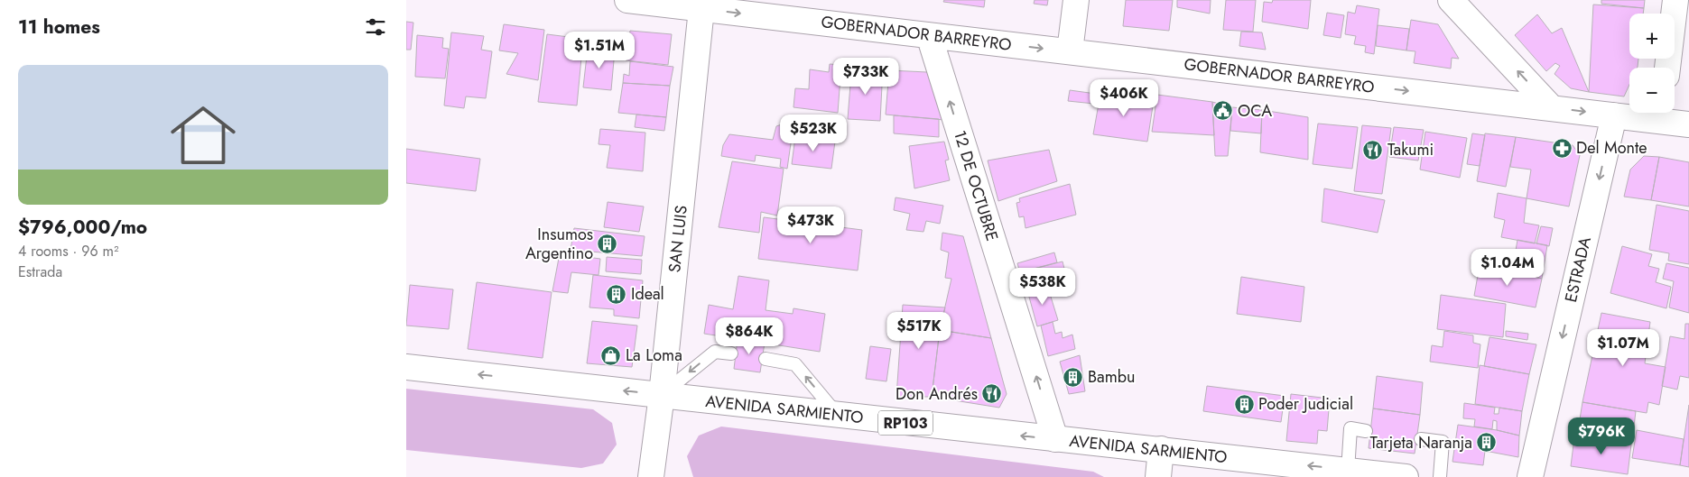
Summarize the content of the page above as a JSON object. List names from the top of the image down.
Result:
{
  "streets": {
    "street": [
      "GOBERNADOR BARREYRO",
      "12 DE OCTUBRE",
      "SAN LUIS",
      "ESTRADA",
      "AVENIDA SARMIENTO",
      "RP103"
    ]
  },
  "crossings": [
    ["GOBERNADOR BARREYRO", "12 DE OCTUBRE"],
    ["GOBERNADOR BARREYRO", "SAN LUIS"],
    ["GOBERNADOR BARREYRO", "ESTRADA"],
    ["12 DE OCTUBRE", "AVENIDA SARMIENTO"],
    ["SAN LUIS", "AVENIDA SARMIENTO"]
  ],
  "one_way": [
    "GOBERNADOR BARREYRO",
    "12 DE OCTUBRE",
    "ESTRADA",
    "AVENIDA SARMIENTO"
  ],
  "places": {
    "public building": ["OCA"],
    "pharmacy": ["Del Monte"],
    "restaurant": ["Takumi", "Don Andrés"],
    "building": [
      "Insumos Argentino",
      "Ideal",
      "Bambu",
      "Poder Judicial",
      "Tarjeta Naranja"
    ],
    "shop": ["La Loma"]
  },
  "page": {
    "heading": "11 homes",
    "map_buttons": ["+", "−"],
    "price": [
      "$1.51M",
      "$733K",
      "$406K",
      "$523K",
      "$473K",
      "$1.04M",
      "$538K",
      "$517K",
      "$864K",
      "$1.07M",
      "$796K"
    ],
    "list": [
      {
        "name": "$796,000/mo",
        "note": "4 rooms · 96 m² · Estrada"
      }
    ]
  }
}
